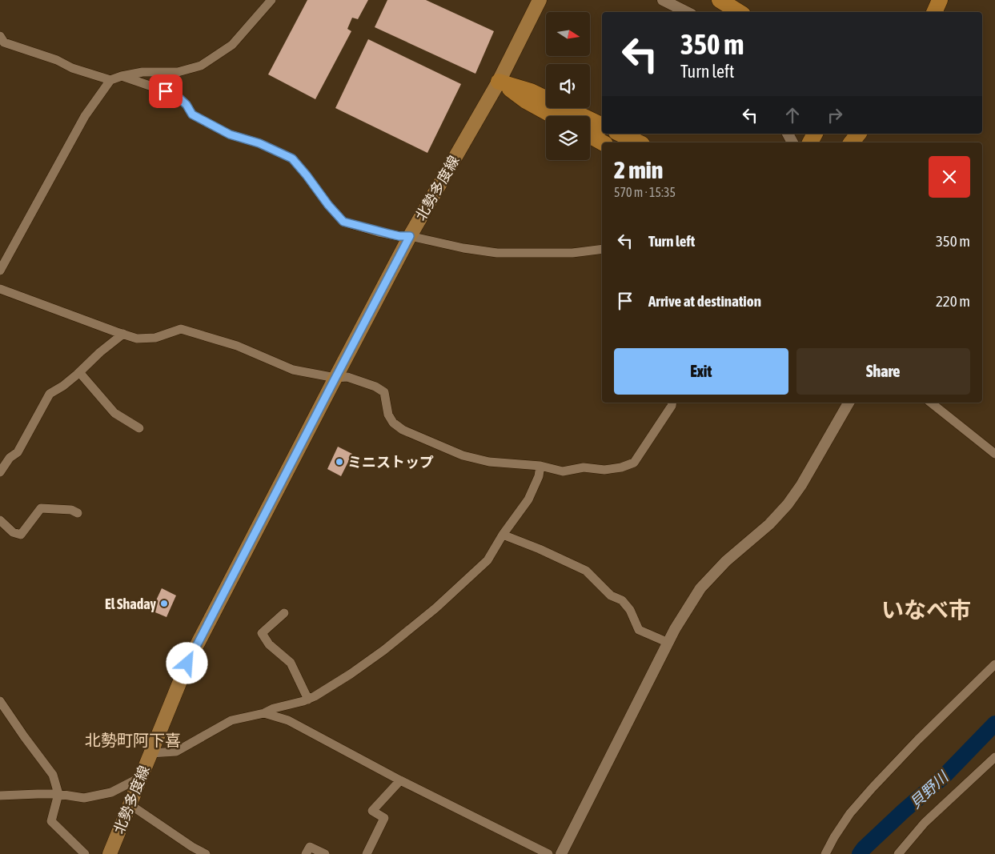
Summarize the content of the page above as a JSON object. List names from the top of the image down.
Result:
{
  "streets": {
    "main road": ["北勢多度線"]
  },
  "districts": ["いなべ市", "北勢町阿下喜"],
  "water": ["貝野川"],
  "places": ["ミニストップ", "El Shaday"],
  "north": "right",
  "page": {
    "turn": ["350 m", "Turn left"],
    "heading": ["2 min", "570 m · 15:35"],
    "list": [
      {
        "name": "Turn left",
        "value": "350 m"
      },
      {
        "name": "Arrive at destination",
        "value": "220 m"
      }
    ],
    "buttons": ["Exit", "Share"]
  }
}
